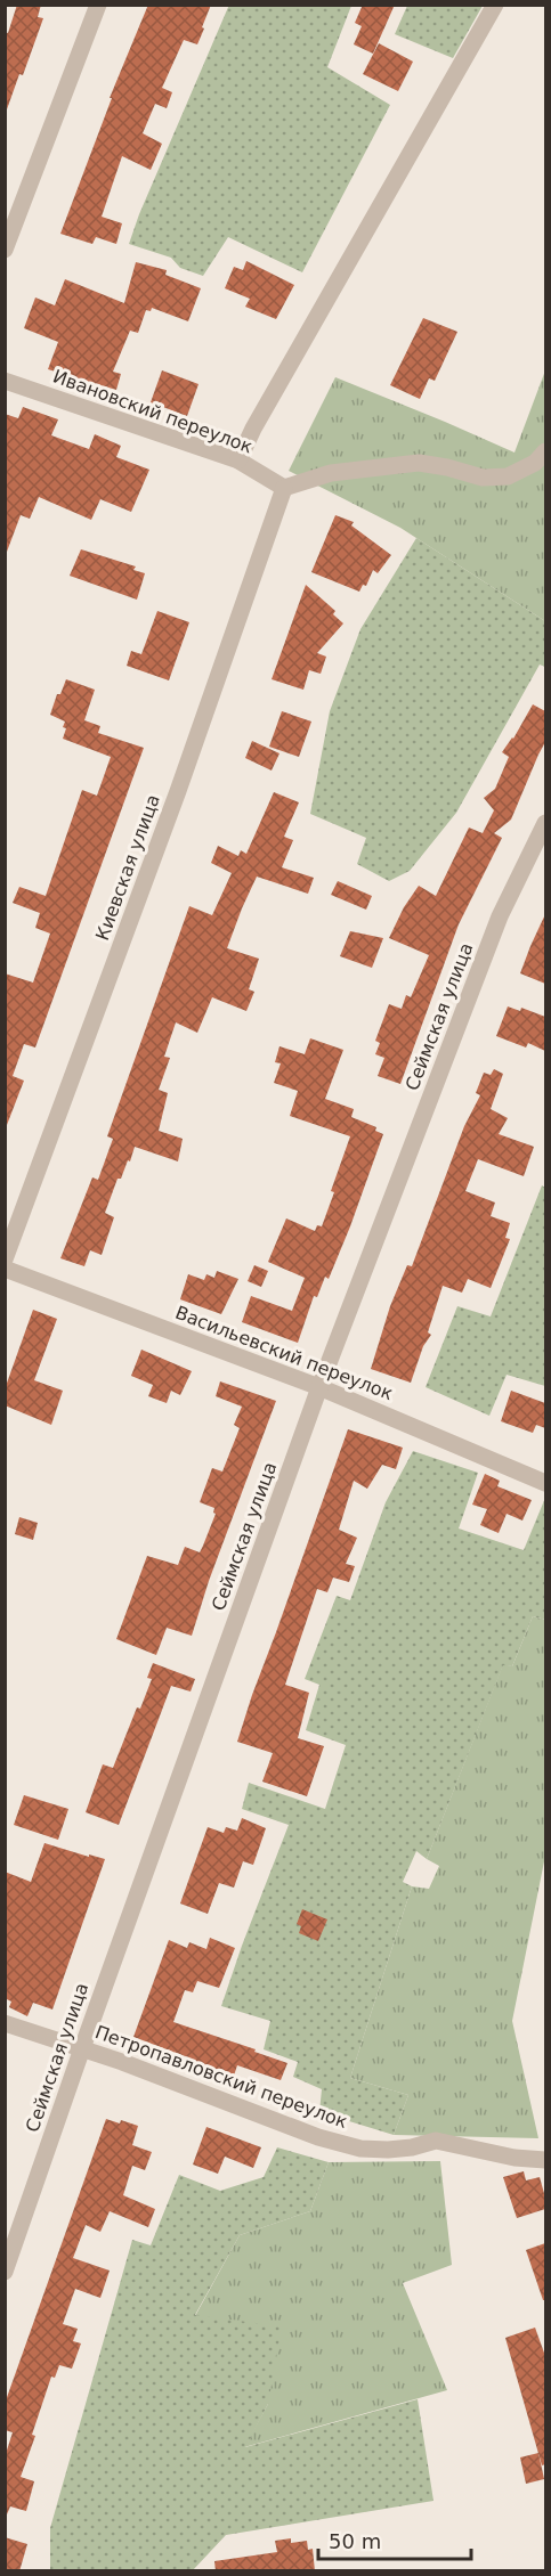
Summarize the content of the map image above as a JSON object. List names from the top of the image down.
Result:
{
  "streets": {
    "street": [
      "Ивановский переулок",
      "Киевская улица",
      "Сеймская улица",
      "Васильевский переулок",
      "Петропавловский переулок"
    ]
  },
  "crossings": [
    ["Ивановский переулок", "Киевская улица"],
    ["Сеймская улица", "Васильевский переулок"],
    ["Сеймская улица", "Петропавловский переулок"]
  ],
  "scale_bar": "50 m"
}
